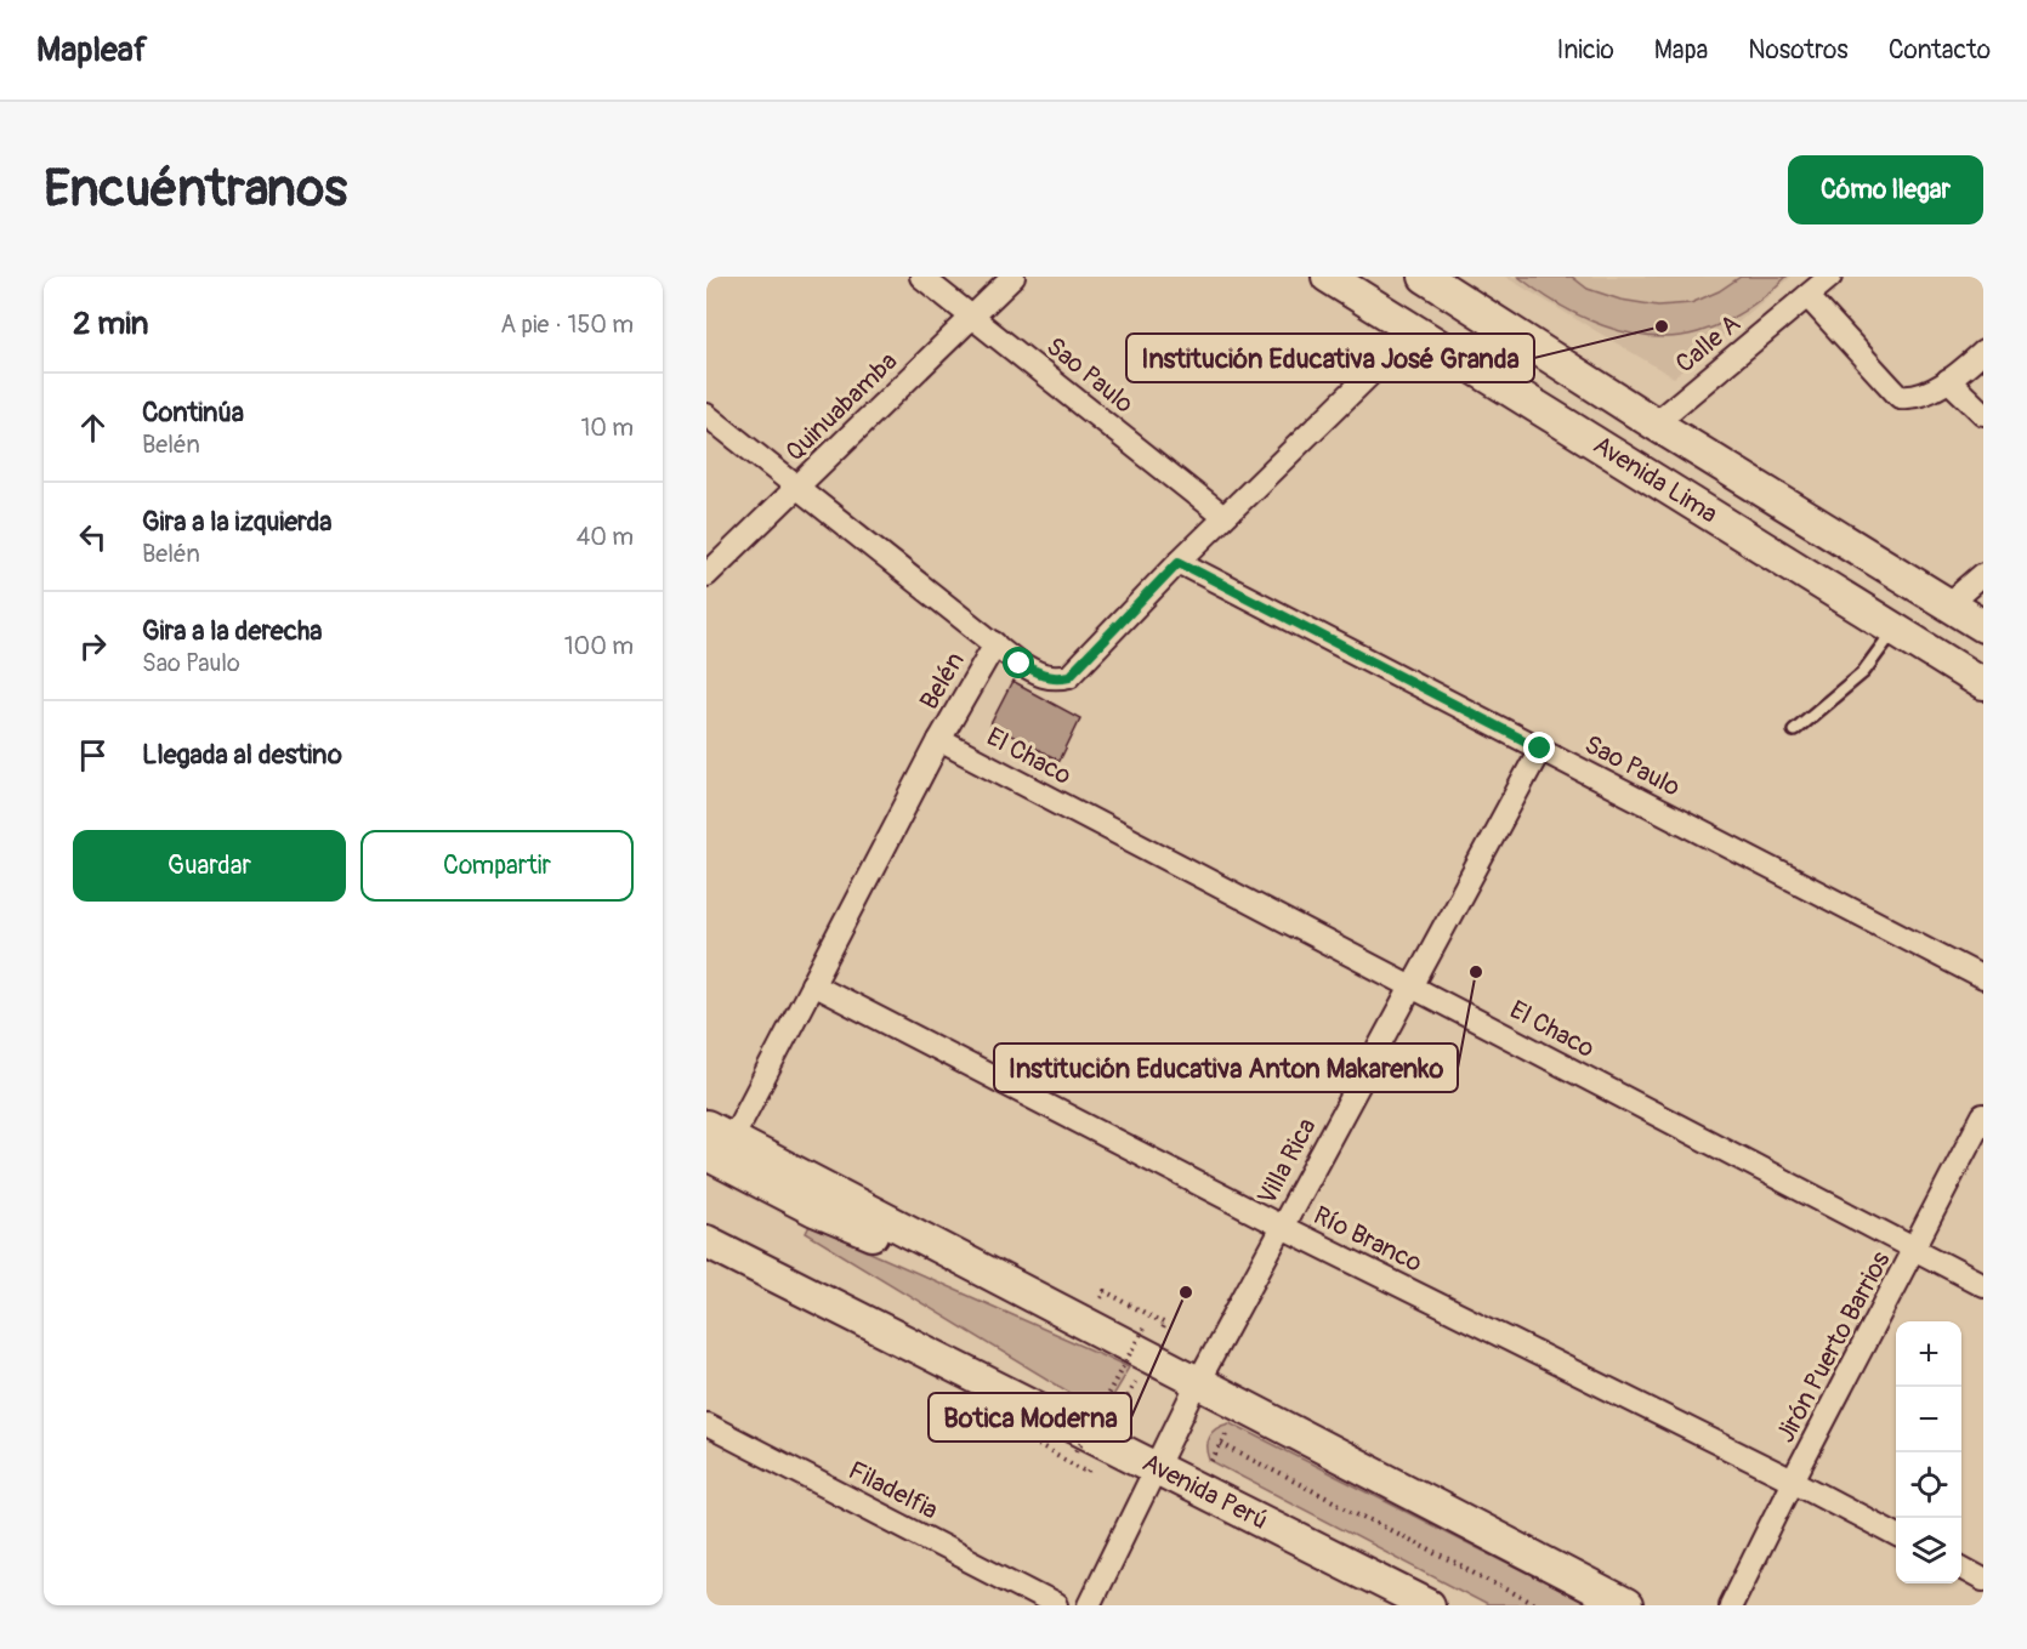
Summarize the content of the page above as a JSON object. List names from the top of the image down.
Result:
{
  "streets": {
    "main road": ["Avenida Lima", "Avenida Perú"],
    "street": [
      "Calle A",
      "Sao Paulo",
      "Quinuabamba",
      "Belén",
      "El Chaco",
      "Villa Rica",
      "Río Branco",
      "Jirón Puerto Barrios",
      "Filadelfia"
    ]
  },
  "crossings": [
    ["Calle A", "Avenida Lima"],
    ["Sao Paulo", "Quinuabamba"],
    ["Sao Paulo", "Belén"],
    ["Sao Paulo", "Villa Rica"],
    ["Avenida Lima", "Belén"],
    ["Belén", "El Chaco"],
    ["Belén", "Río Branco"],
    ["El Chaco", "Villa Rica"],
    ["El Chaco", "Jirón Puerto Barrios"],
    ["Villa Rica", "Río Branco"],
    ["Villa Rica", "Avenida Perú"],
    ["Río Branco", "Jirón Puerto Barrios"]
  ],
  "places": ["Institución Educativa José Granda", "Institución Educativa Anton Makarenko", "Botica Moderna"],
  "page": {
    "header": "Mapleaf",
    "nav": [
      "Inicio",
      "Mapa",
      "Nosotros",
      "Contacto"
    ],
    "buttons": [
      "Cómo llegar",
      ["Guardar", "Compartir"]
    ],
    "title": "Encuéntranos",
    "heading": ["2 min", "A pie · 150 m"],
    "list": [
      ["Continúa", "Belén", "10 m"],
      ["Gira a la izquierda", "Belén", "40 m"],
      ["Gira a la derecha", "Sao Paulo", "100 m"],
      "Llegada al destino"
    ],
    "map_buttons": ["+", "−"]
  }
}
